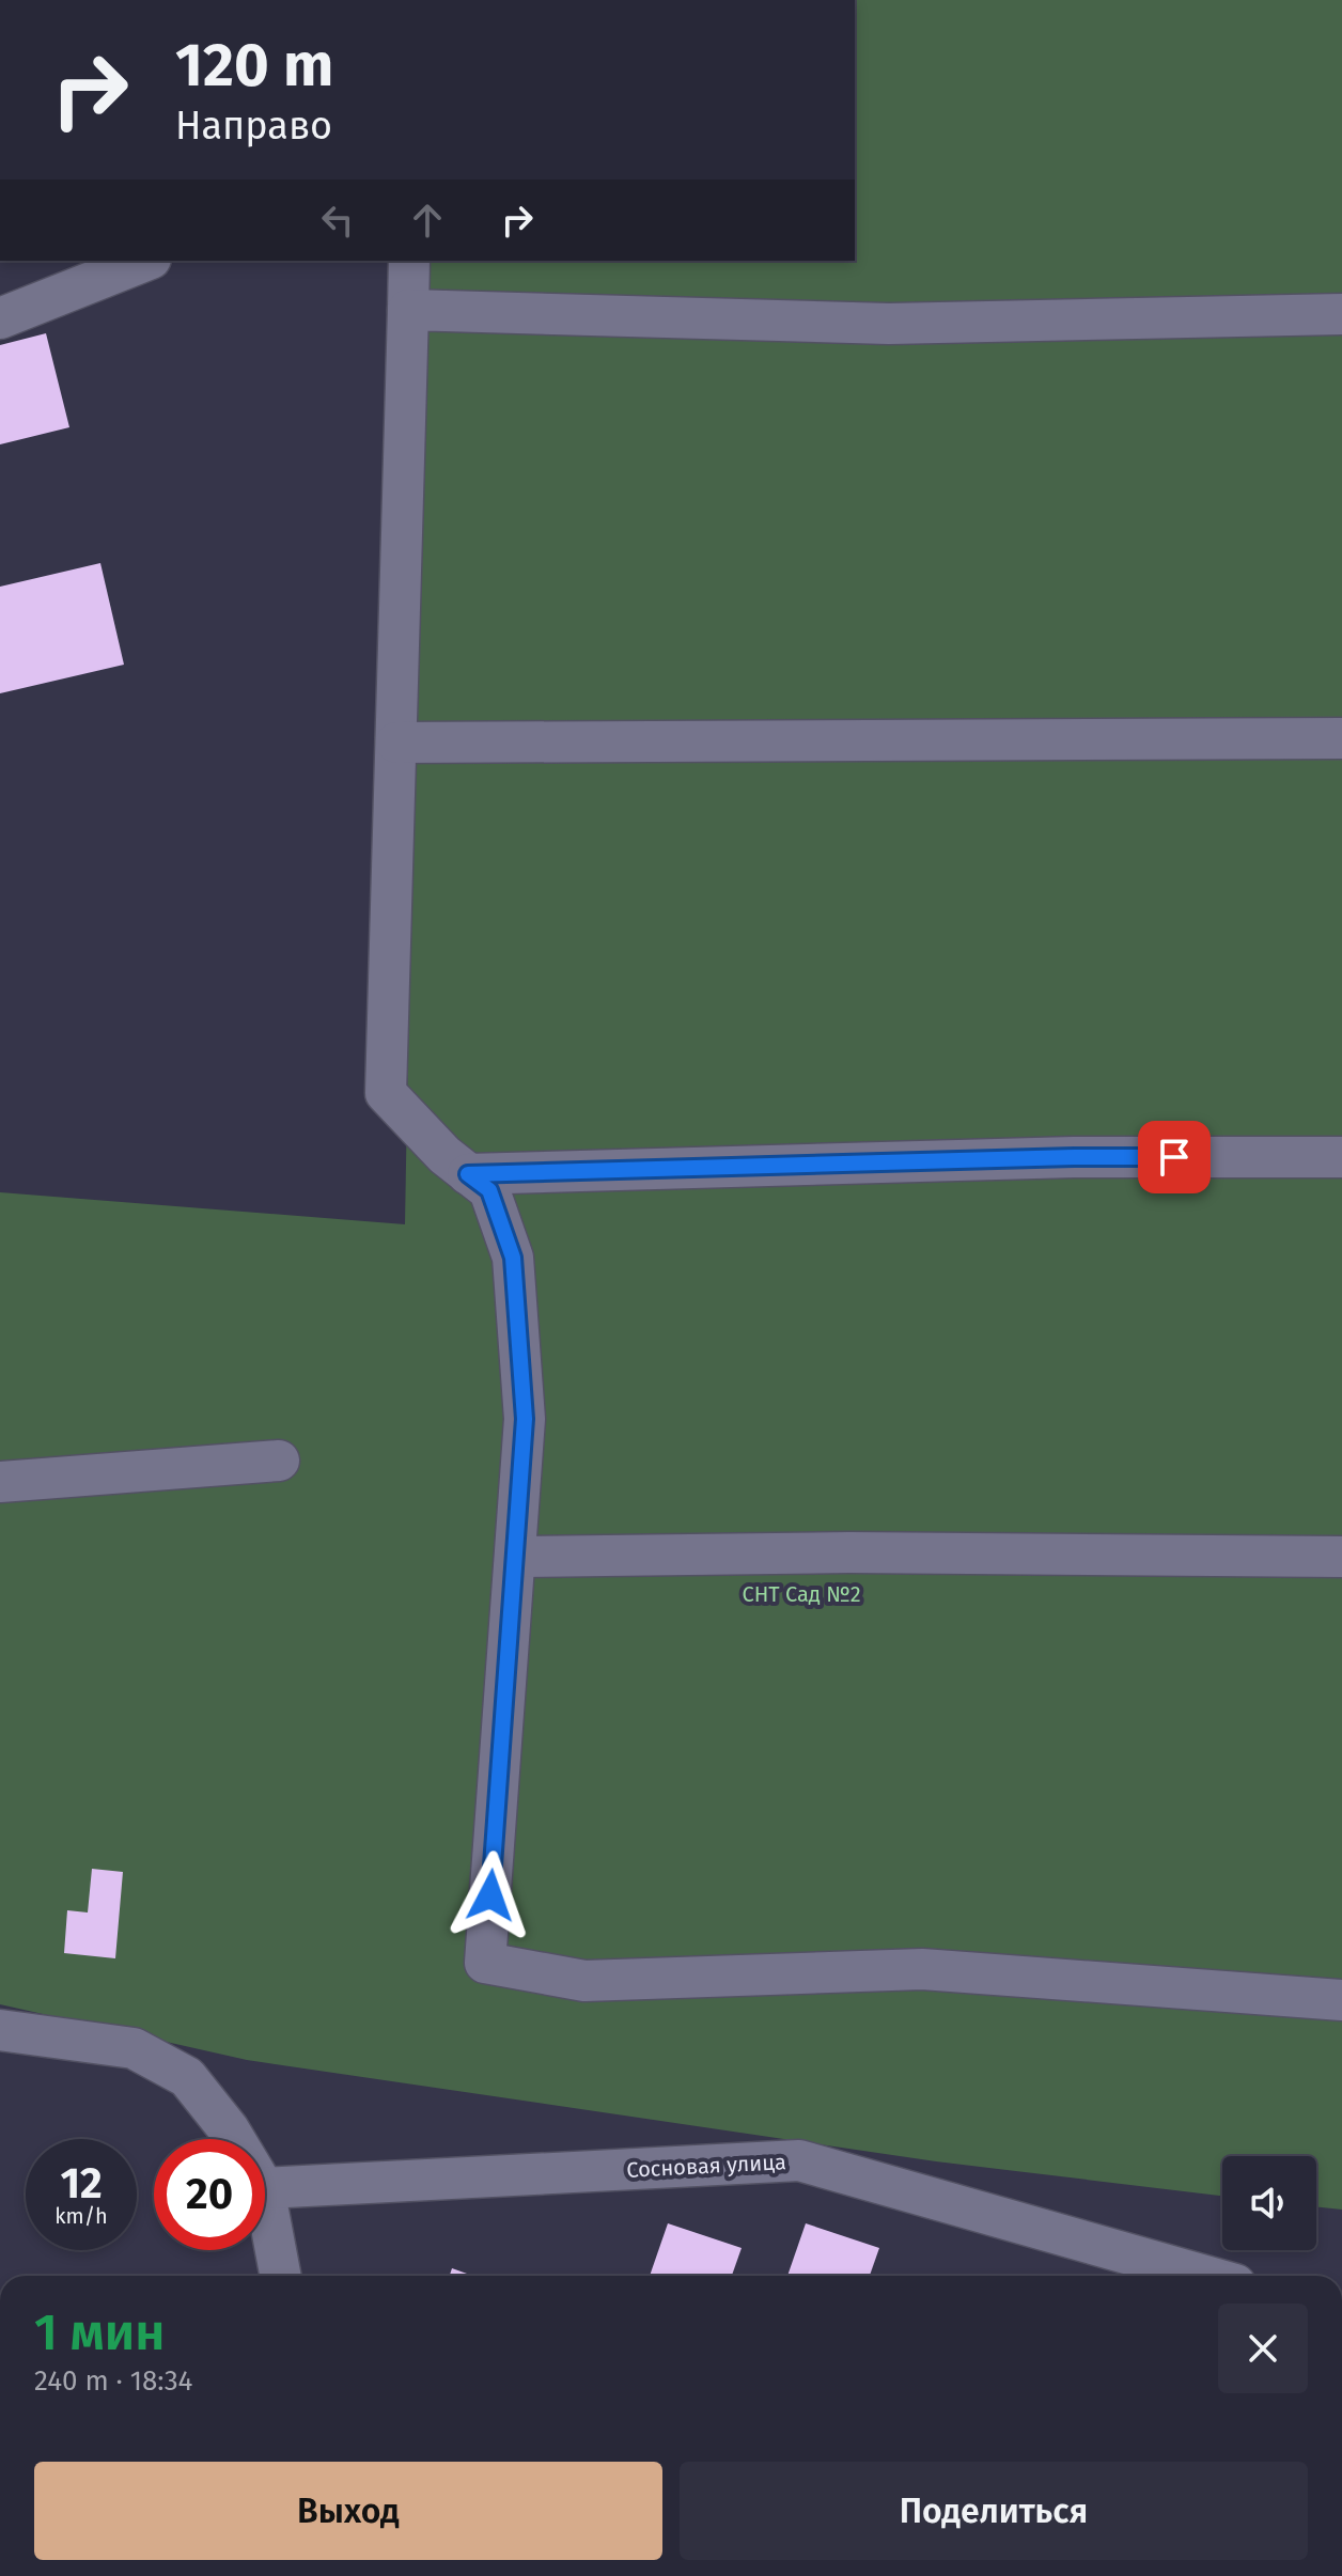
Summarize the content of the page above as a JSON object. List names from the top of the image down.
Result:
{
  "streets": {
    "street": ["Сосновая улица"]
  },
  "parks": ["СНТ Сад №2"],
  "page": {
    "turn": ["120 m", "Направо"],
    "speed": "12 km/h",
    "limit": "20",
    "heading": ["1 мин", "240 m · 18:34"],
    "buttons": ["Выход", "Поделиться"]
  }
}
